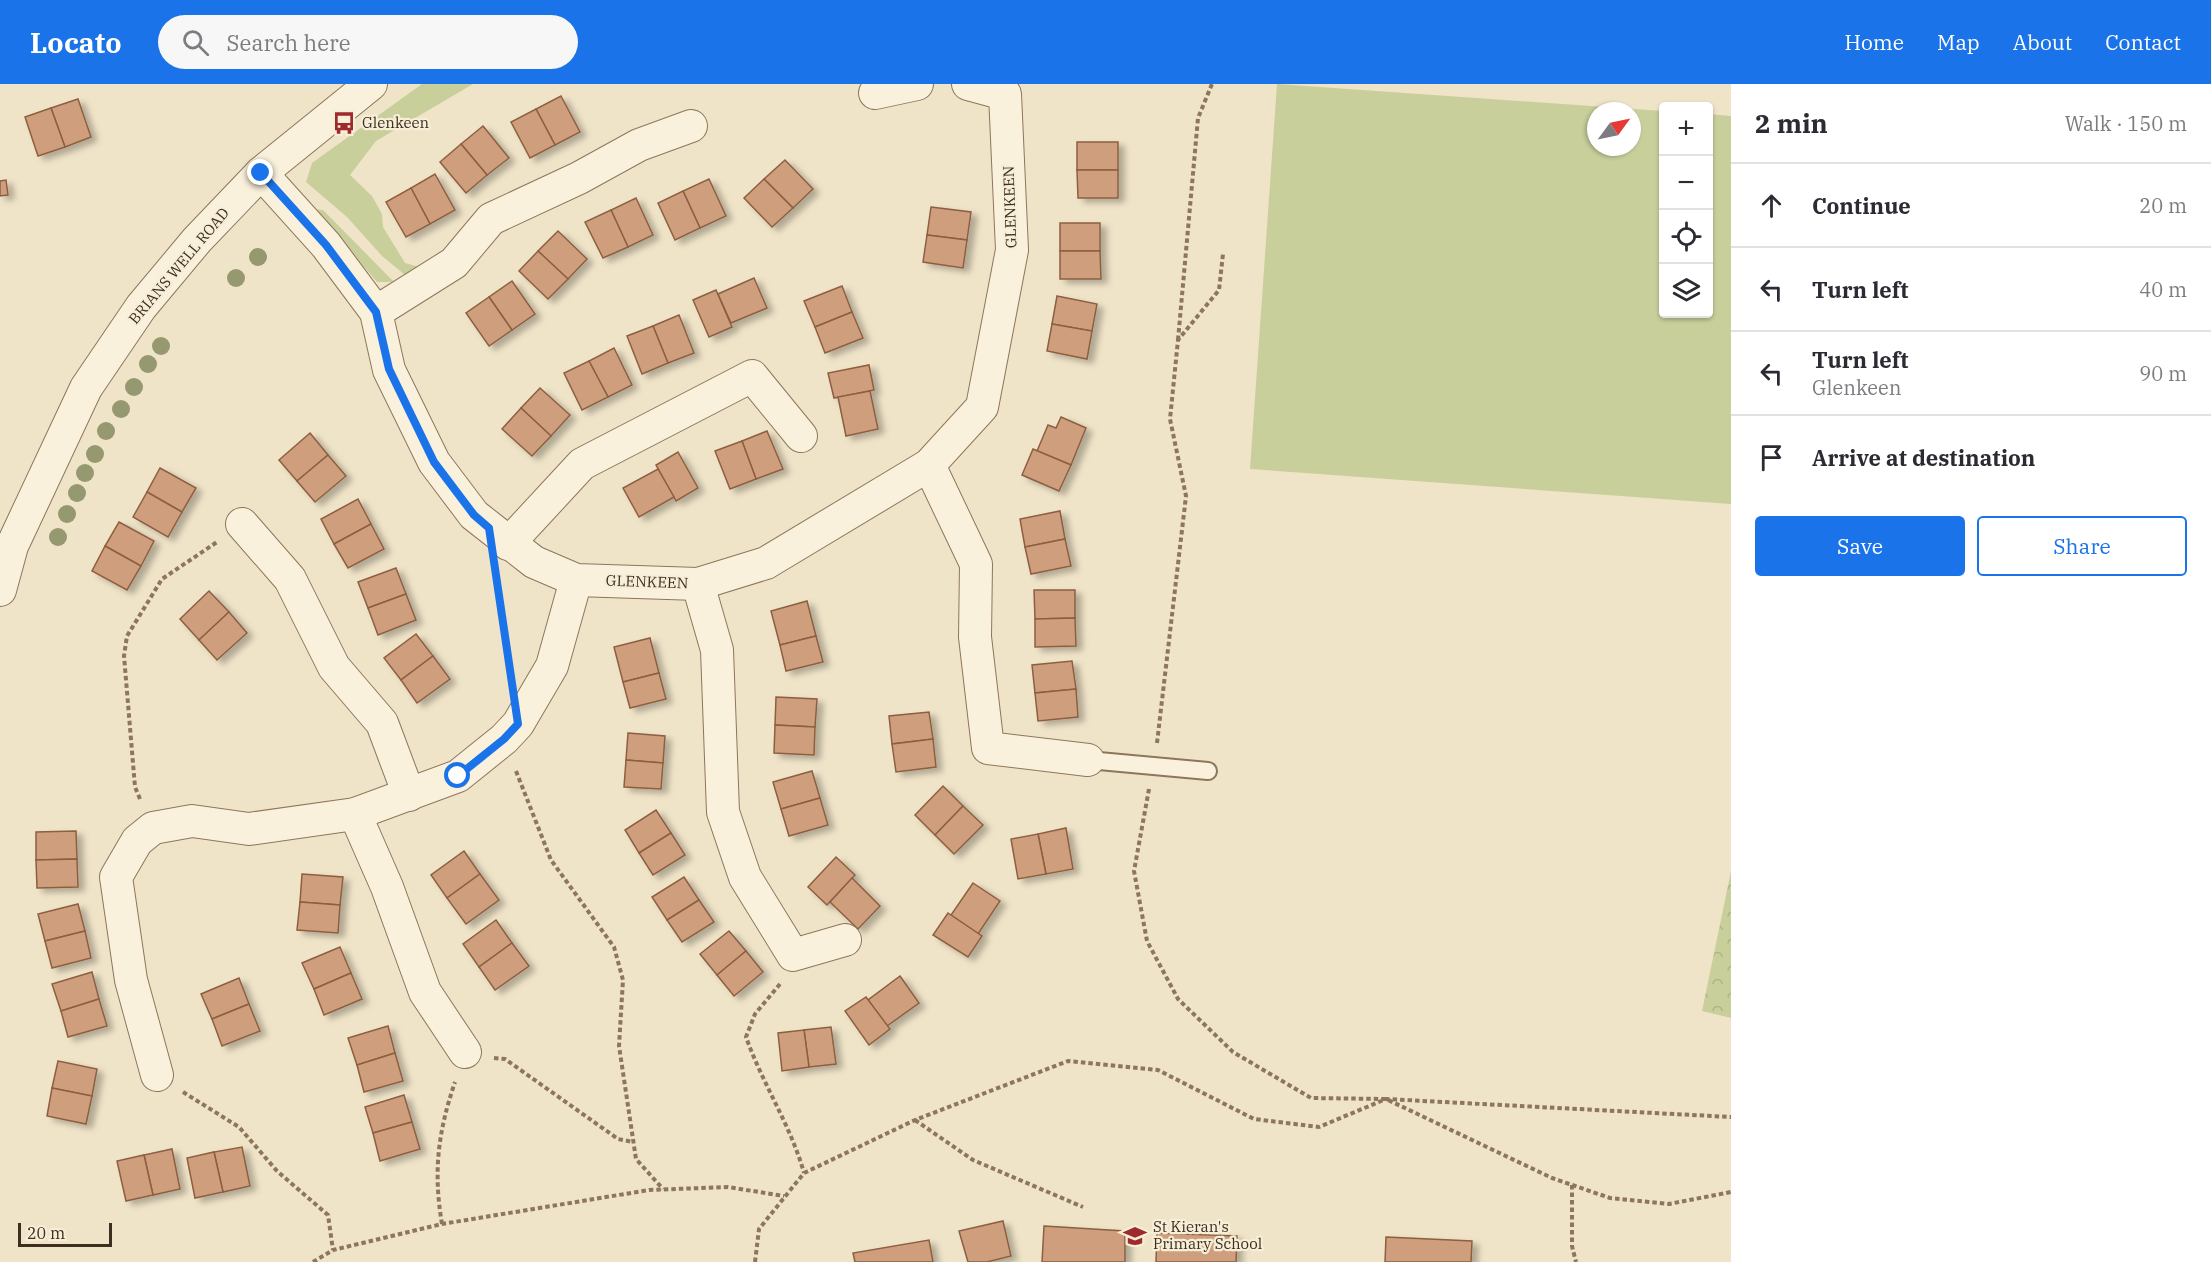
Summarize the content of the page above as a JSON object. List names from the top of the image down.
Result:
{
  "streets": {
    "street": ["GLENKEEN", "BRIANS WELL ROAD"]
  },
  "crossings": [
    ["GLENKEEN", "BRIANS WELL ROAD"]
  ],
  "places": {
    "bus stop": ["Glenkeen"],
    "school or university": ["St Kieran's Primary School"]
  },
  "scale_bar": "20 m",
  "north": "top right",
  "page": {
    "header": "Locato",
    "search": "Search here",
    "nav": [
      "Home",
      "Map",
      "About",
      "Contact"
    ],
    "heading": ["2 min", "Walk · 150 m"],
    "map_buttons": ["+", "−"],
    "list": [
      ["Continue", "20 m"],
      ["Turn left", "40 m"],
      ["Turn left", "Glenkeen", "90 m"],
      "Arrive at destination"
    ],
    "buttons": ["Save", "Share"],
    "scale": "20 m"
  }
}
